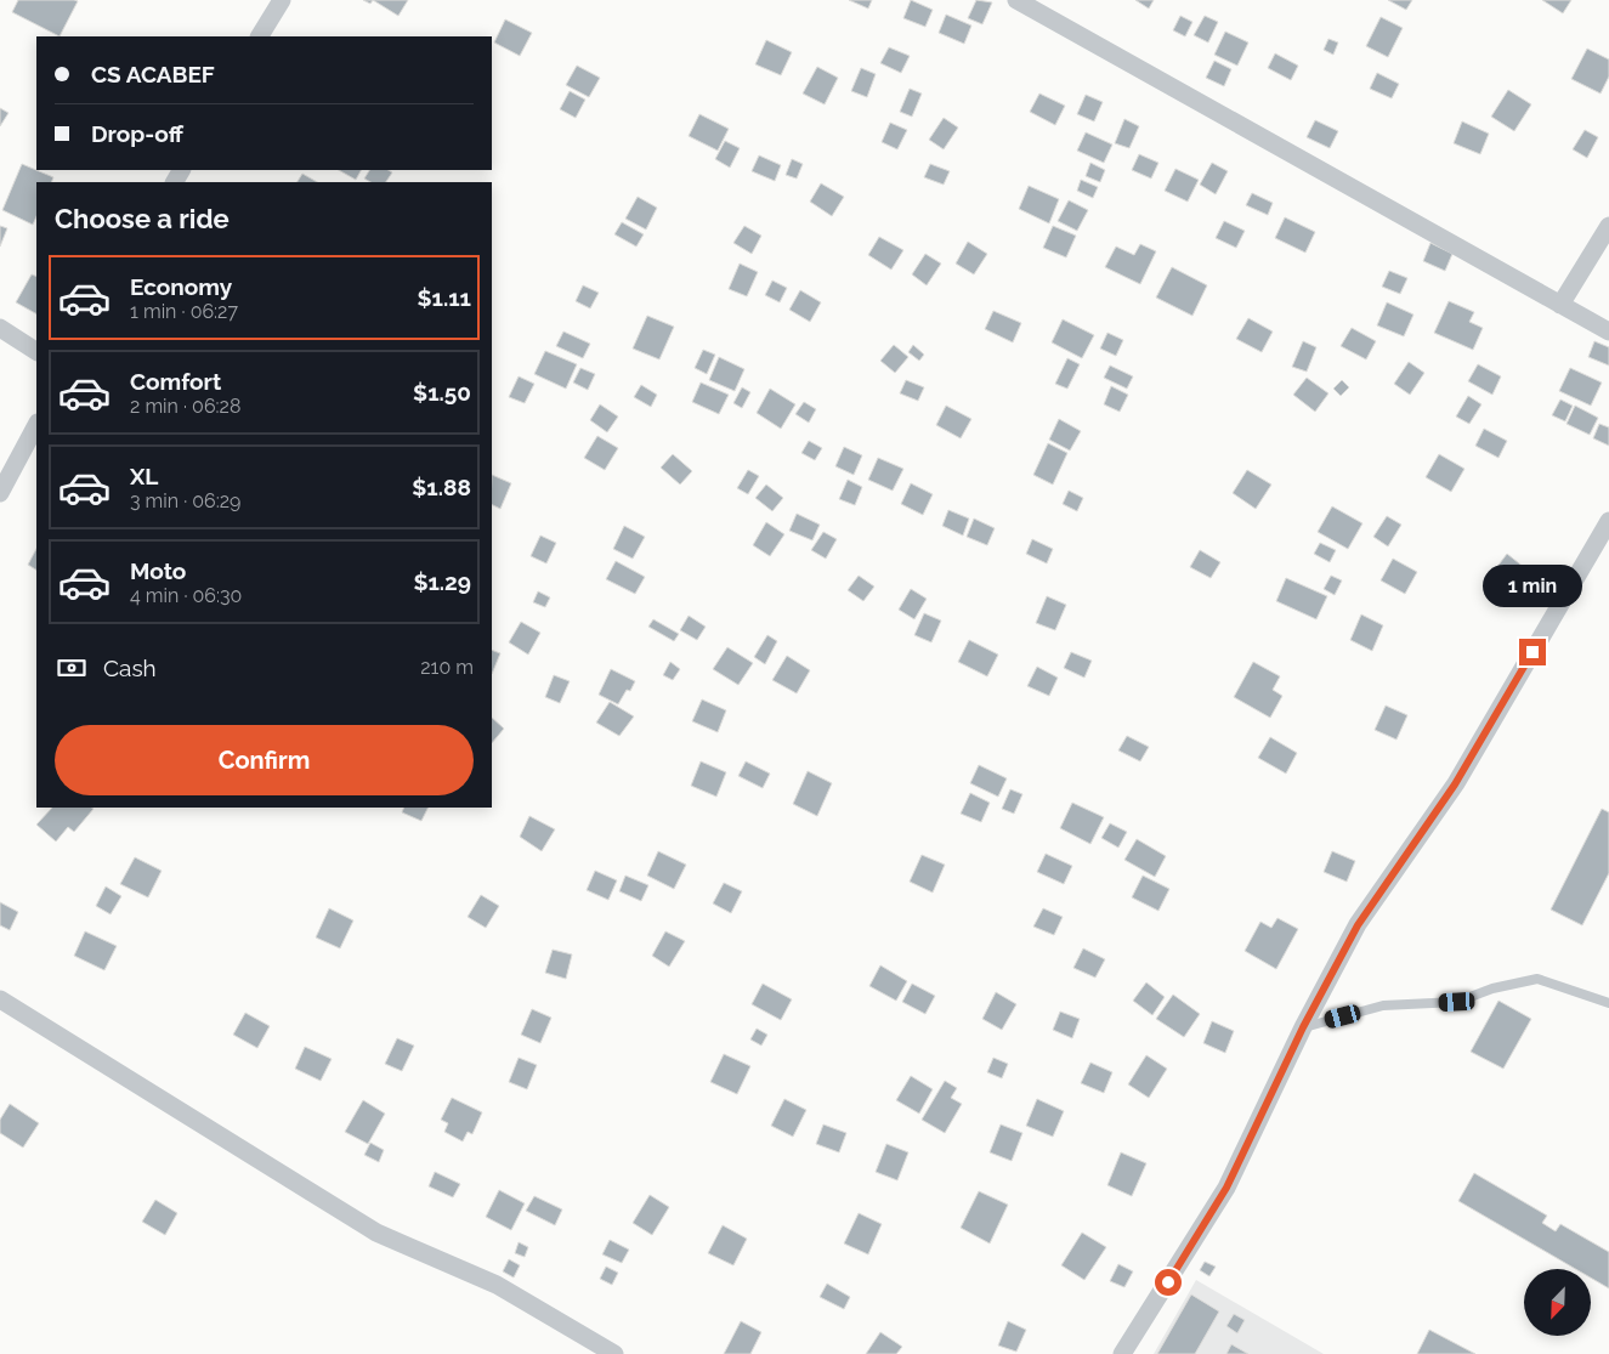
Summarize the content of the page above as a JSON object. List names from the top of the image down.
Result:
{
  "north": "bottom left",
  "page": {
    "banner": ["CS ACABEF", "Drop-off"],
    "heading": "Choose a ride",
    "list": [
      {
        "name": "Economy",
        "note": "1 min · 06:27",
        "value": "$1.11"
      },
      {
        "name": "Comfort",
        "note": "2 min · 06:28",
        "value": "$1.50"
      },
      {
        "name": "XL",
        "note": "3 min · 06:29",
        "value": "$1.88"
      },
      {
        "name": "Moto",
        "note": "4 min · 06:30",
        "value": "$1.29"
      }
    ],
    "bubble": "1 min",
    "pay": ["Cash", "210 m"],
    "buttons": "Confirm"
  }
}
